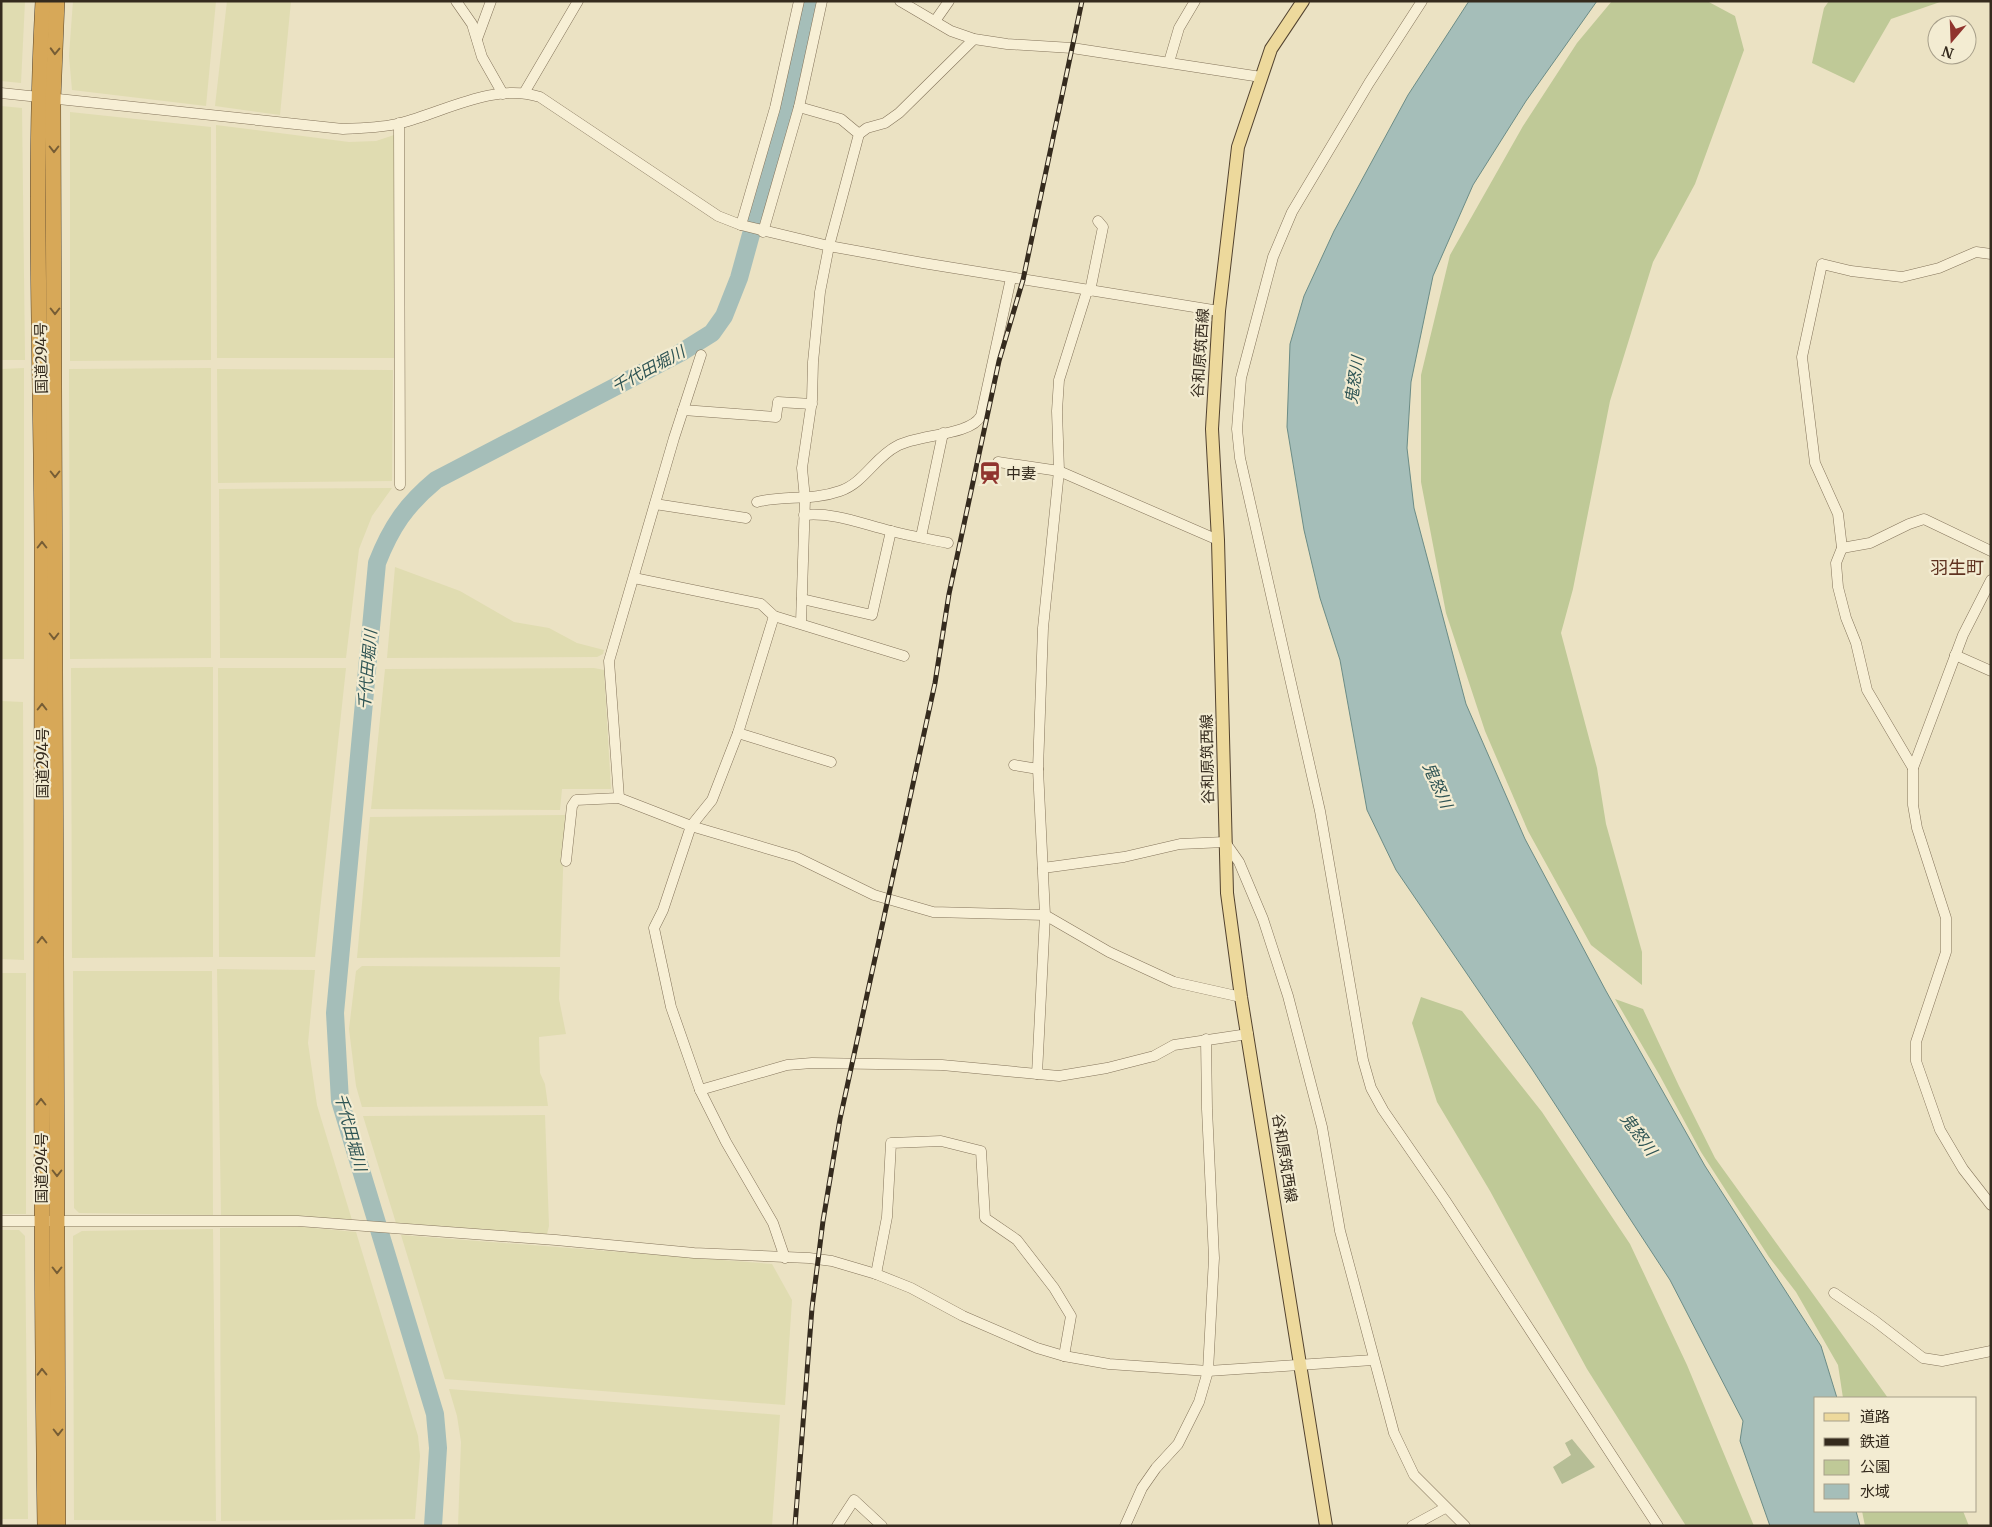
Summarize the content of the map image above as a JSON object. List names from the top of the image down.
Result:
{
  "streets": {
    "highway": ["国道294号"],
    "main road": ["谷和原筑西線"]
  },
  "districts": ["羽生町"],
  "water": ["千代田堀川", "鬼怒川"],
  "places": {
    "station": ["中妻"]
  },
  "legend": [
    "道路",
    "鉄道",
    "公園",
    "水域"
  ],
  "north": "bottom"
}
